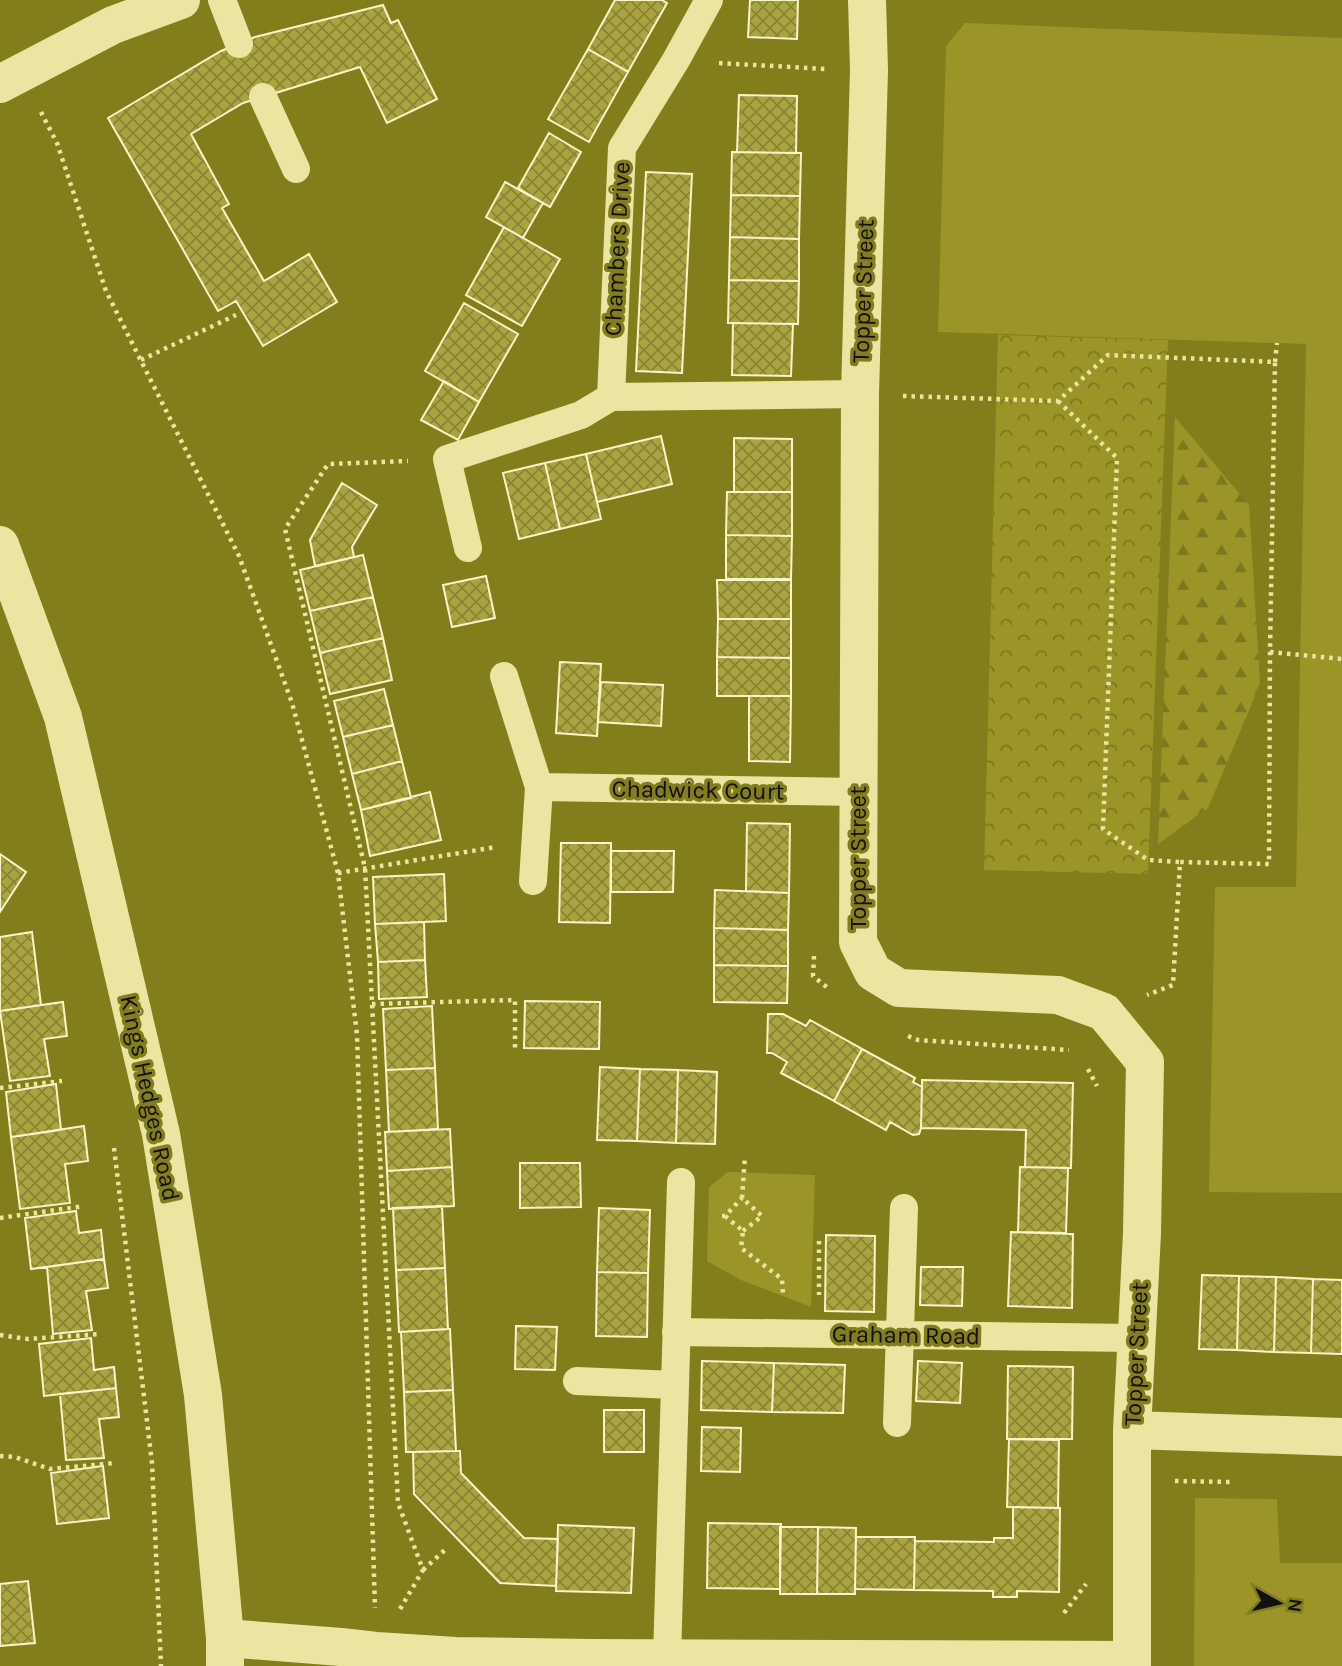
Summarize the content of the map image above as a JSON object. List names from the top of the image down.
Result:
{
  "streets": {
    "street": ["Topper Street", "Kings Hedges Road"],
    "lane": ["Chambers Drive", "Chadwick Court", "Graham Road"]
  },
  "crossings": [
    ["Topper Street", "Chadwick Court"],
    ["Topper Street", "Graham Road"]
  ],
  "north": "right"
}
